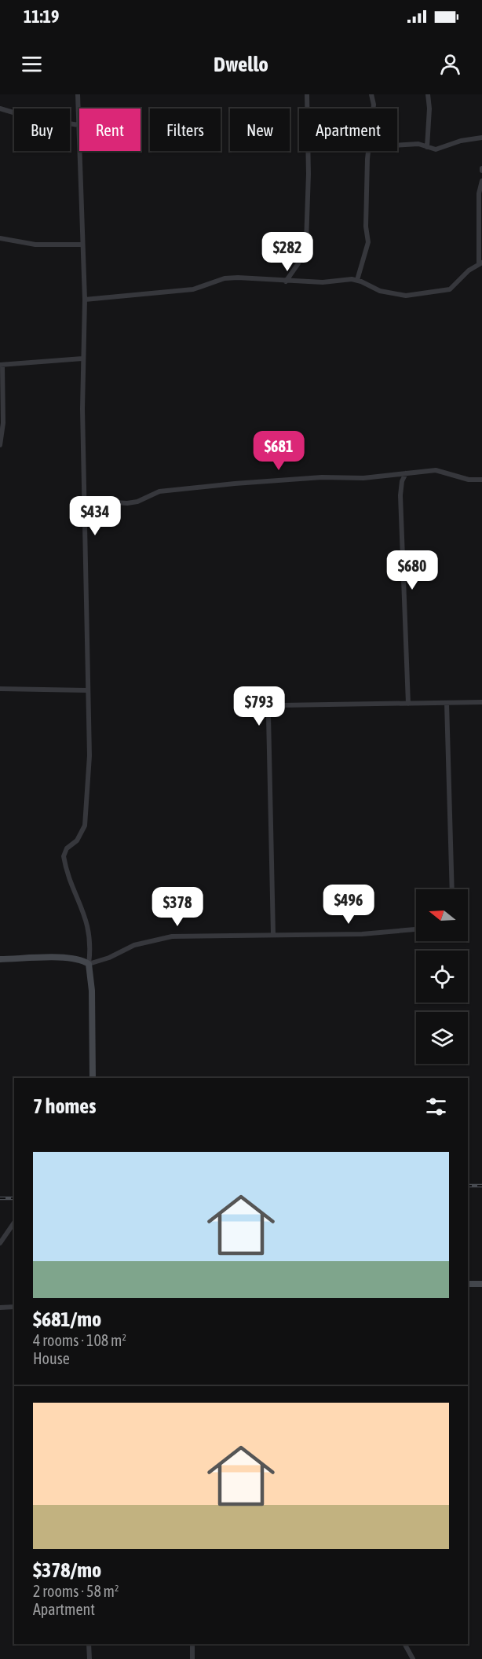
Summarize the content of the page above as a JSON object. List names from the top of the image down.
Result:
{
  "north": "left",
  "page": {
    "status": "11:19",
    "header": "Dwello",
    "chip": [
      "Buy",
      "Rent",
      "Filters",
      "New",
      "Apartment"
    ],
    "price": [
      "$282",
      "$681",
      "$434",
      "$680",
      "$793",
      "$496",
      "$378"
    ],
    "heading": "7 homes",
    "list": [
      {
        "name": "$681/mo",
        "note": "4 rooms · 108 m² · House"
      },
      {
        "name": "$378/mo",
        "note": "2 rooms · 58 m² · Apartment"
      }
    ]
  }
}
